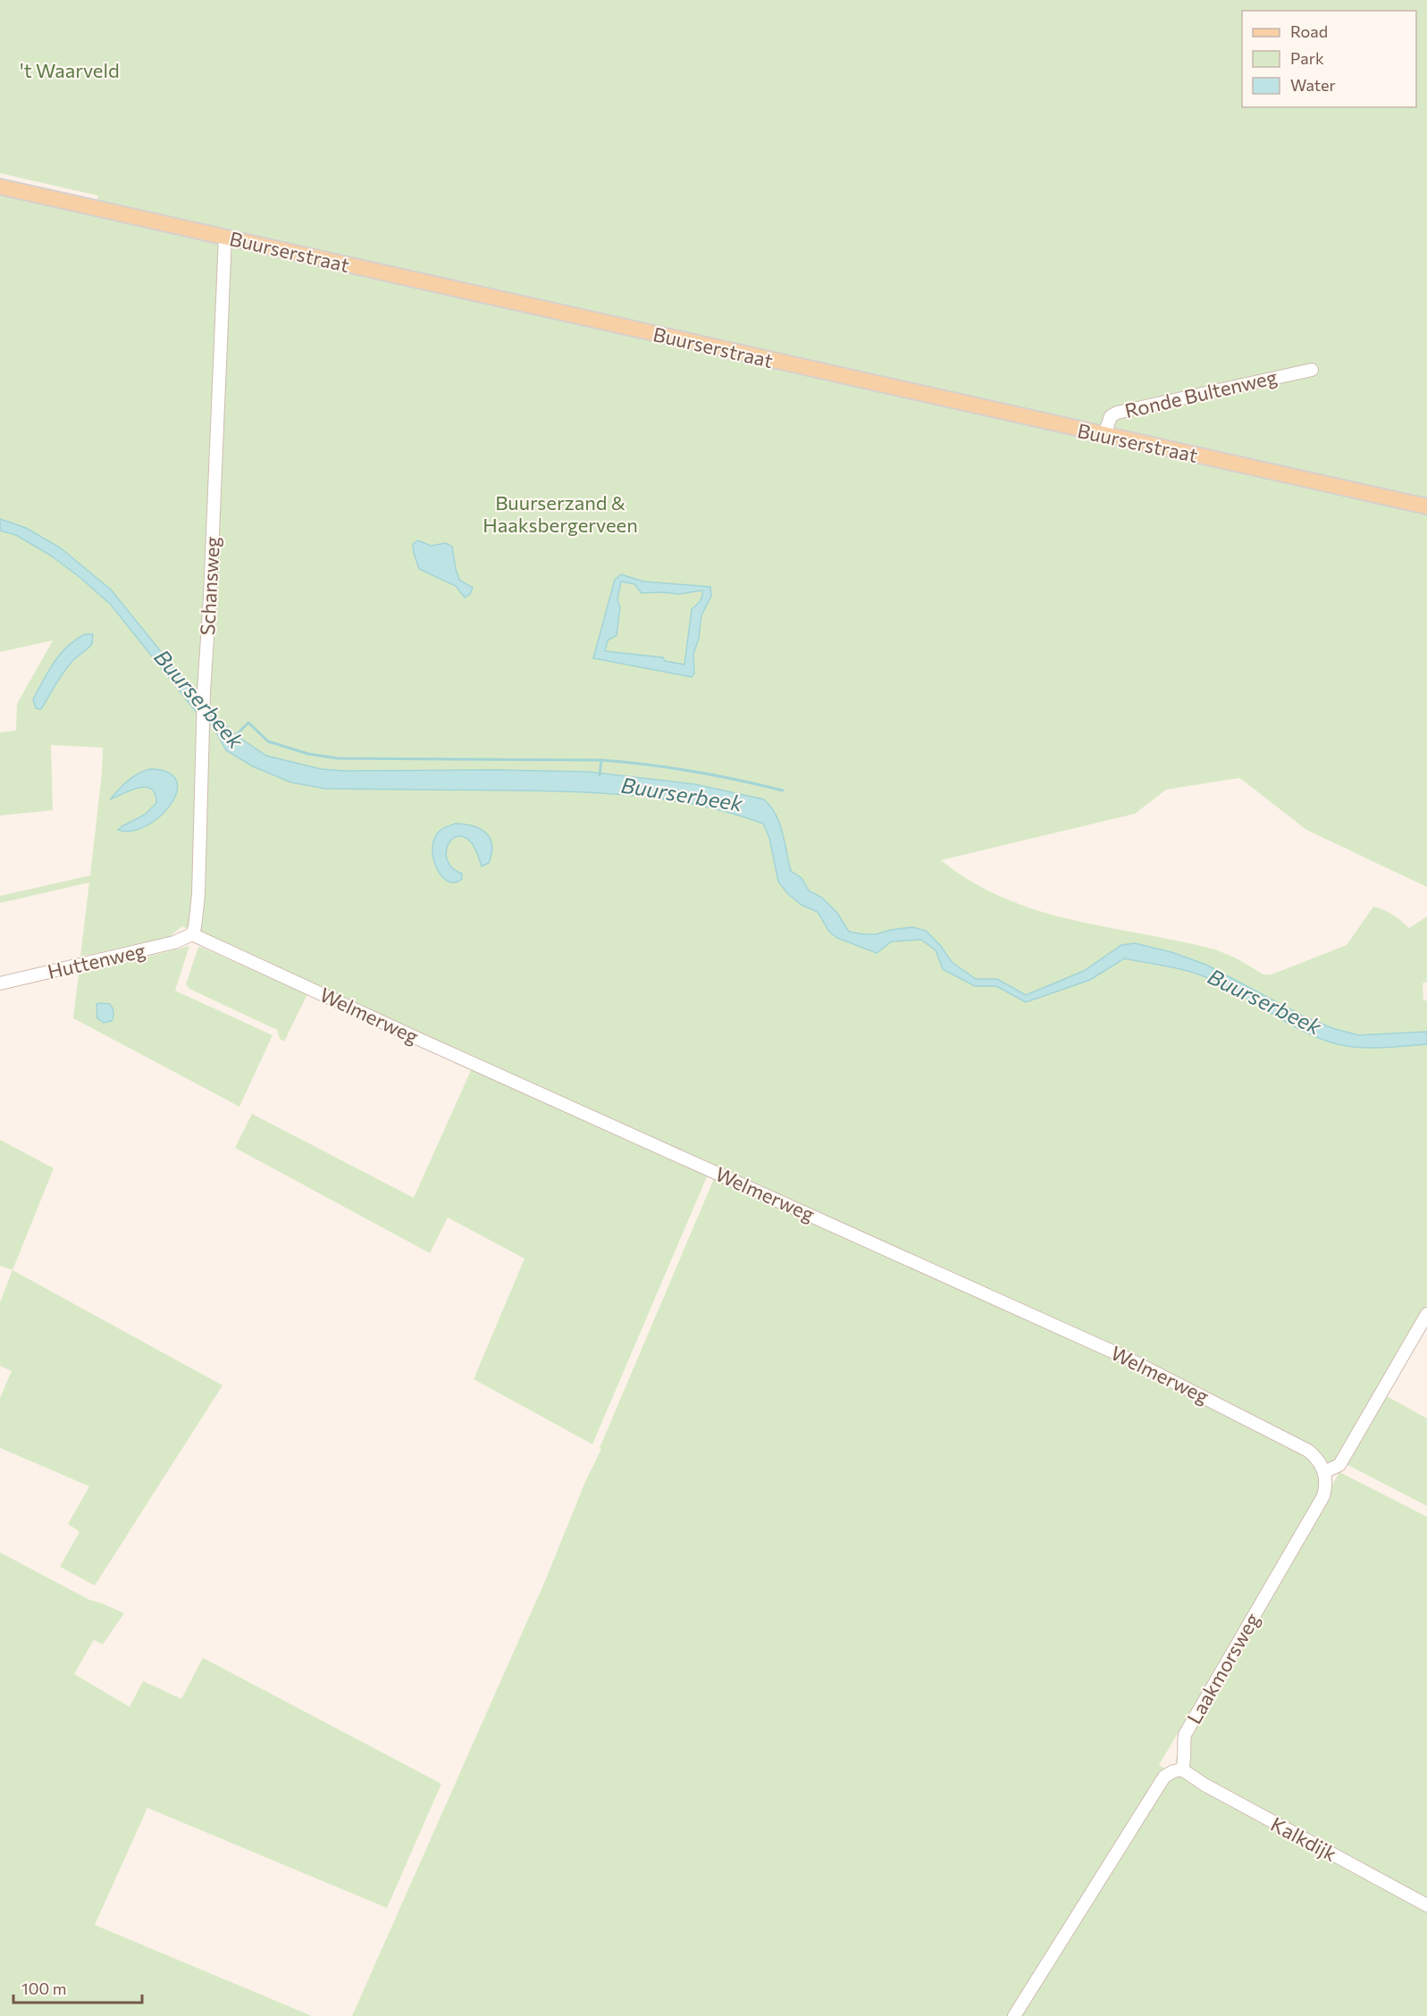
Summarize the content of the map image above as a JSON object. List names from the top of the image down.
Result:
{
  "streets": {
    "main road": ["Buurserstraat"],
    "street": [
      "Ronde Bultenweg",
      "Schansweg",
      "Huttenweg",
      "Welmerweg",
      "Laakmorsweg",
      "Kalkdijk"
    ]
  },
  "crossings": [
    ["Buurserstraat", "Ronde Bultenweg"],
    ["Buurserstraat", "Schansweg"],
    ["Schansweg", "Huttenweg"],
    ["Schansweg", "Welmerweg"],
    ["Huttenweg", "Welmerweg"],
    ["Welmerweg", "Laakmorsweg"],
    ["Laakmorsweg", "Kalkdijk"]
  ],
  "water": ["Buurserbeek"],
  "parks": ["'t Waarveld", "Buurserzand & Haaksbergerveen"],
  "legend": ["Road", "Park", "Water"],
  "scale_bar": "100 m"
}
